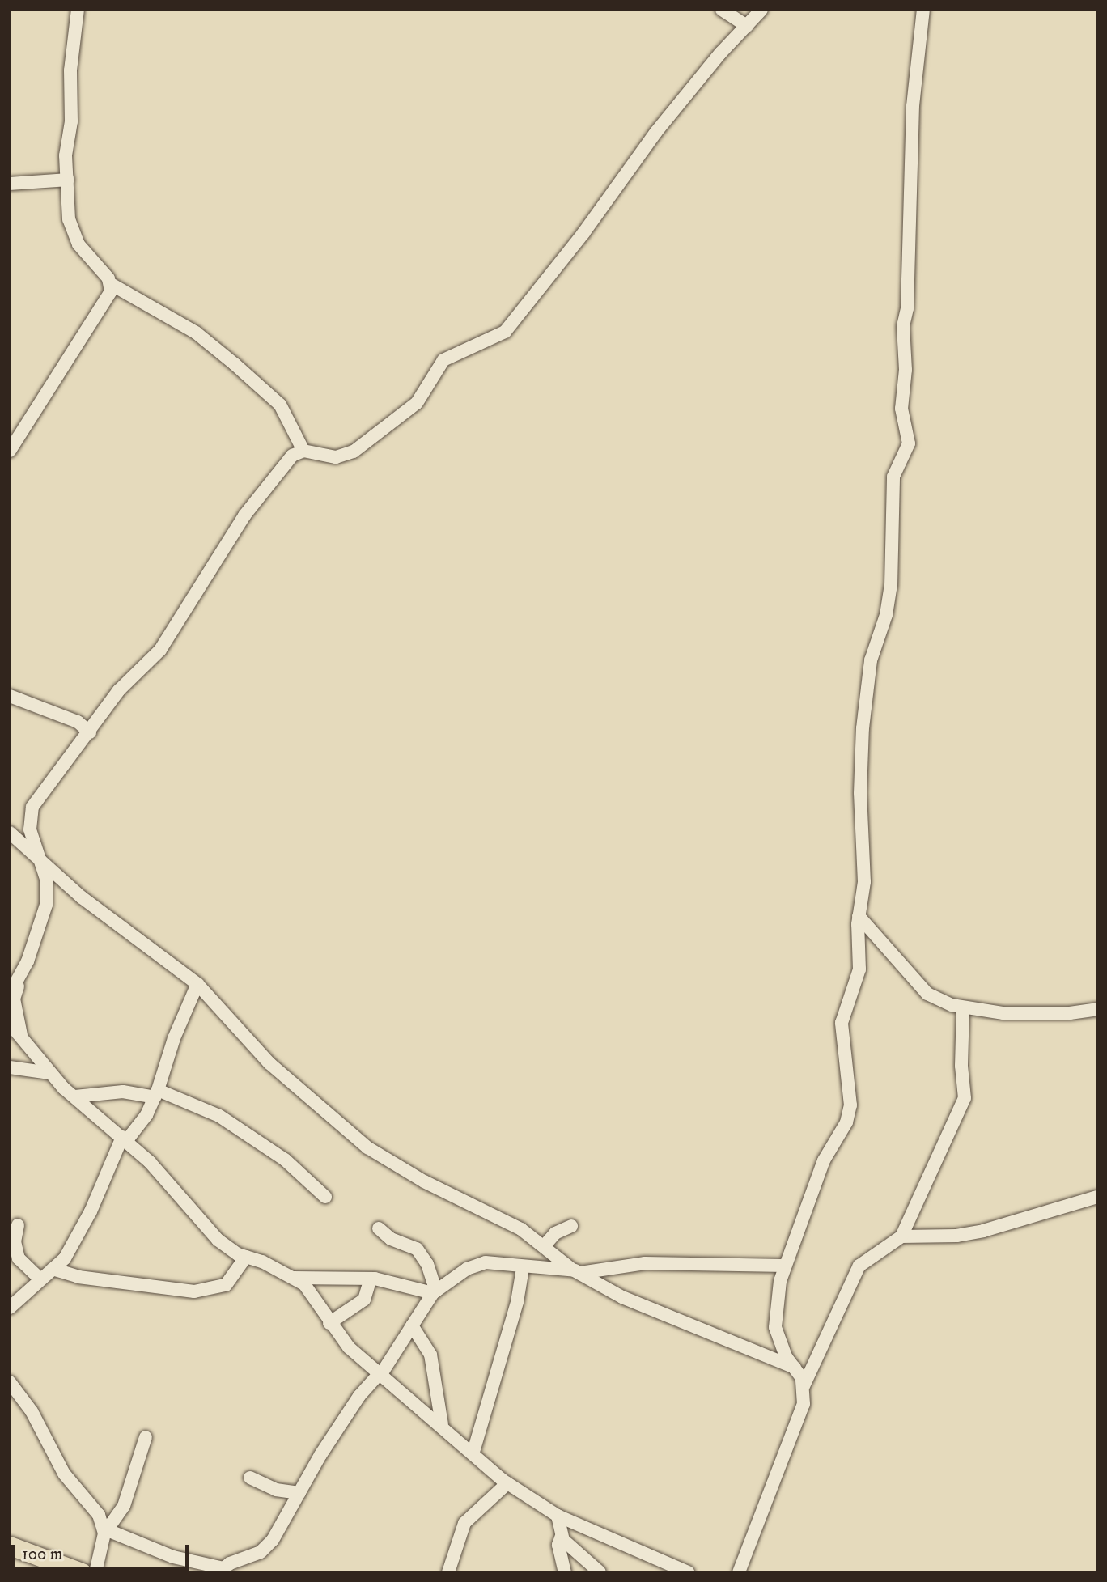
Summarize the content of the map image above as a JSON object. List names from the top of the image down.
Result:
{
  "scale_bar": "100 m"
}
